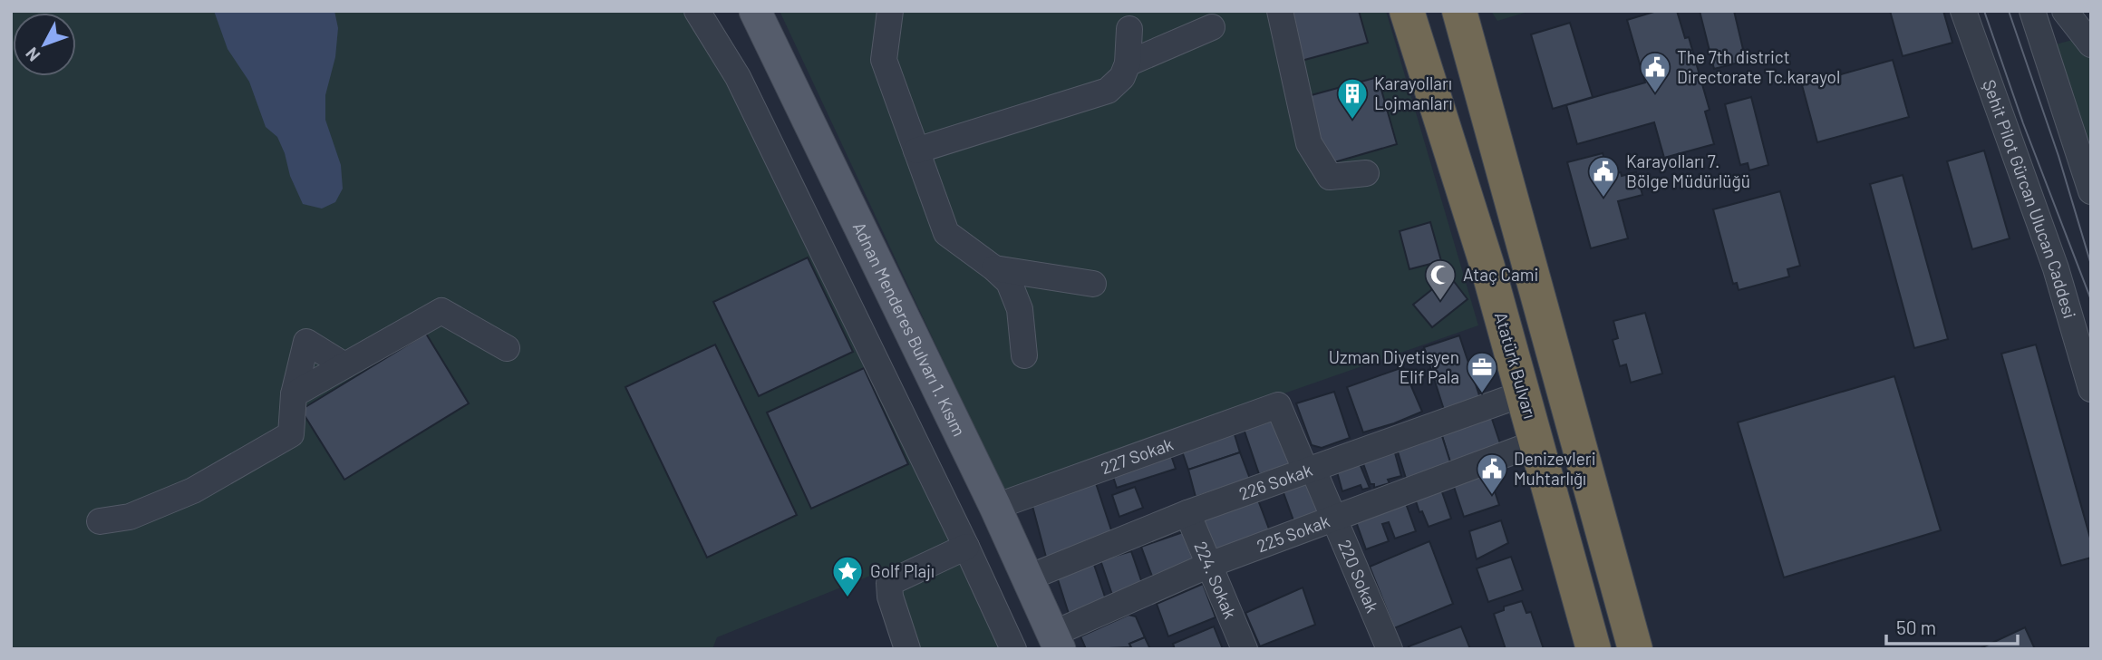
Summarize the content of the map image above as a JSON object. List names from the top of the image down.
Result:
{
  "streets": {
    "highway": ["Atatürk Bulvarı"],
    "main road": ["Adnan Menderes Bulvarı 1. Kısım"],
    "street": [
      "Şehit Pilot Gürcan Ulucan Caddesi",
      "227 Sokak",
      "226 Sokak",
      "225 Sokak",
      "220 Sokak",
      "224. Sokak"
    ]
  },
  "crossings": [
    ["Adnan Menderes Bulvarı 1. Kısım", "227 Sokak"],
    ["Adnan Menderes Bulvarı 1. Kısım", "226 Sokak"],
    ["Adnan Menderes Bulvarı 1. Kısım", "225 Sokak"],
    ["Atatürk Bulvarı", "226 Sokak"],
    ["Atatürk Bulvarı", "225 Sokak"],
    ["227 Sokak", "220 Sokak"],
    ["226 Sokak", "220 Sokak"],
    ["226 Sokak", "224. Sokak"],
    ["225 Sokak", "220 Sokak"],
    ["225 Sokak", "224. Sokak"]
  ],
  "places": {
    "public building": ["The 7th district Directorate Tc.karayol", "Karayolları 7. Bölge Müdürlüğü", "Denizevleri Muhtarlığı"],
    "building": ["Karayolları Lojmanları"],
    "mosque": ["Ataç Cami"],
    "office": ["Uzman Diyetisyen Elif Pala"],
    "place": ["Golf Plajı"]
  },
  "scale_bar": "50 m",
  "north": "bottom left"
}
